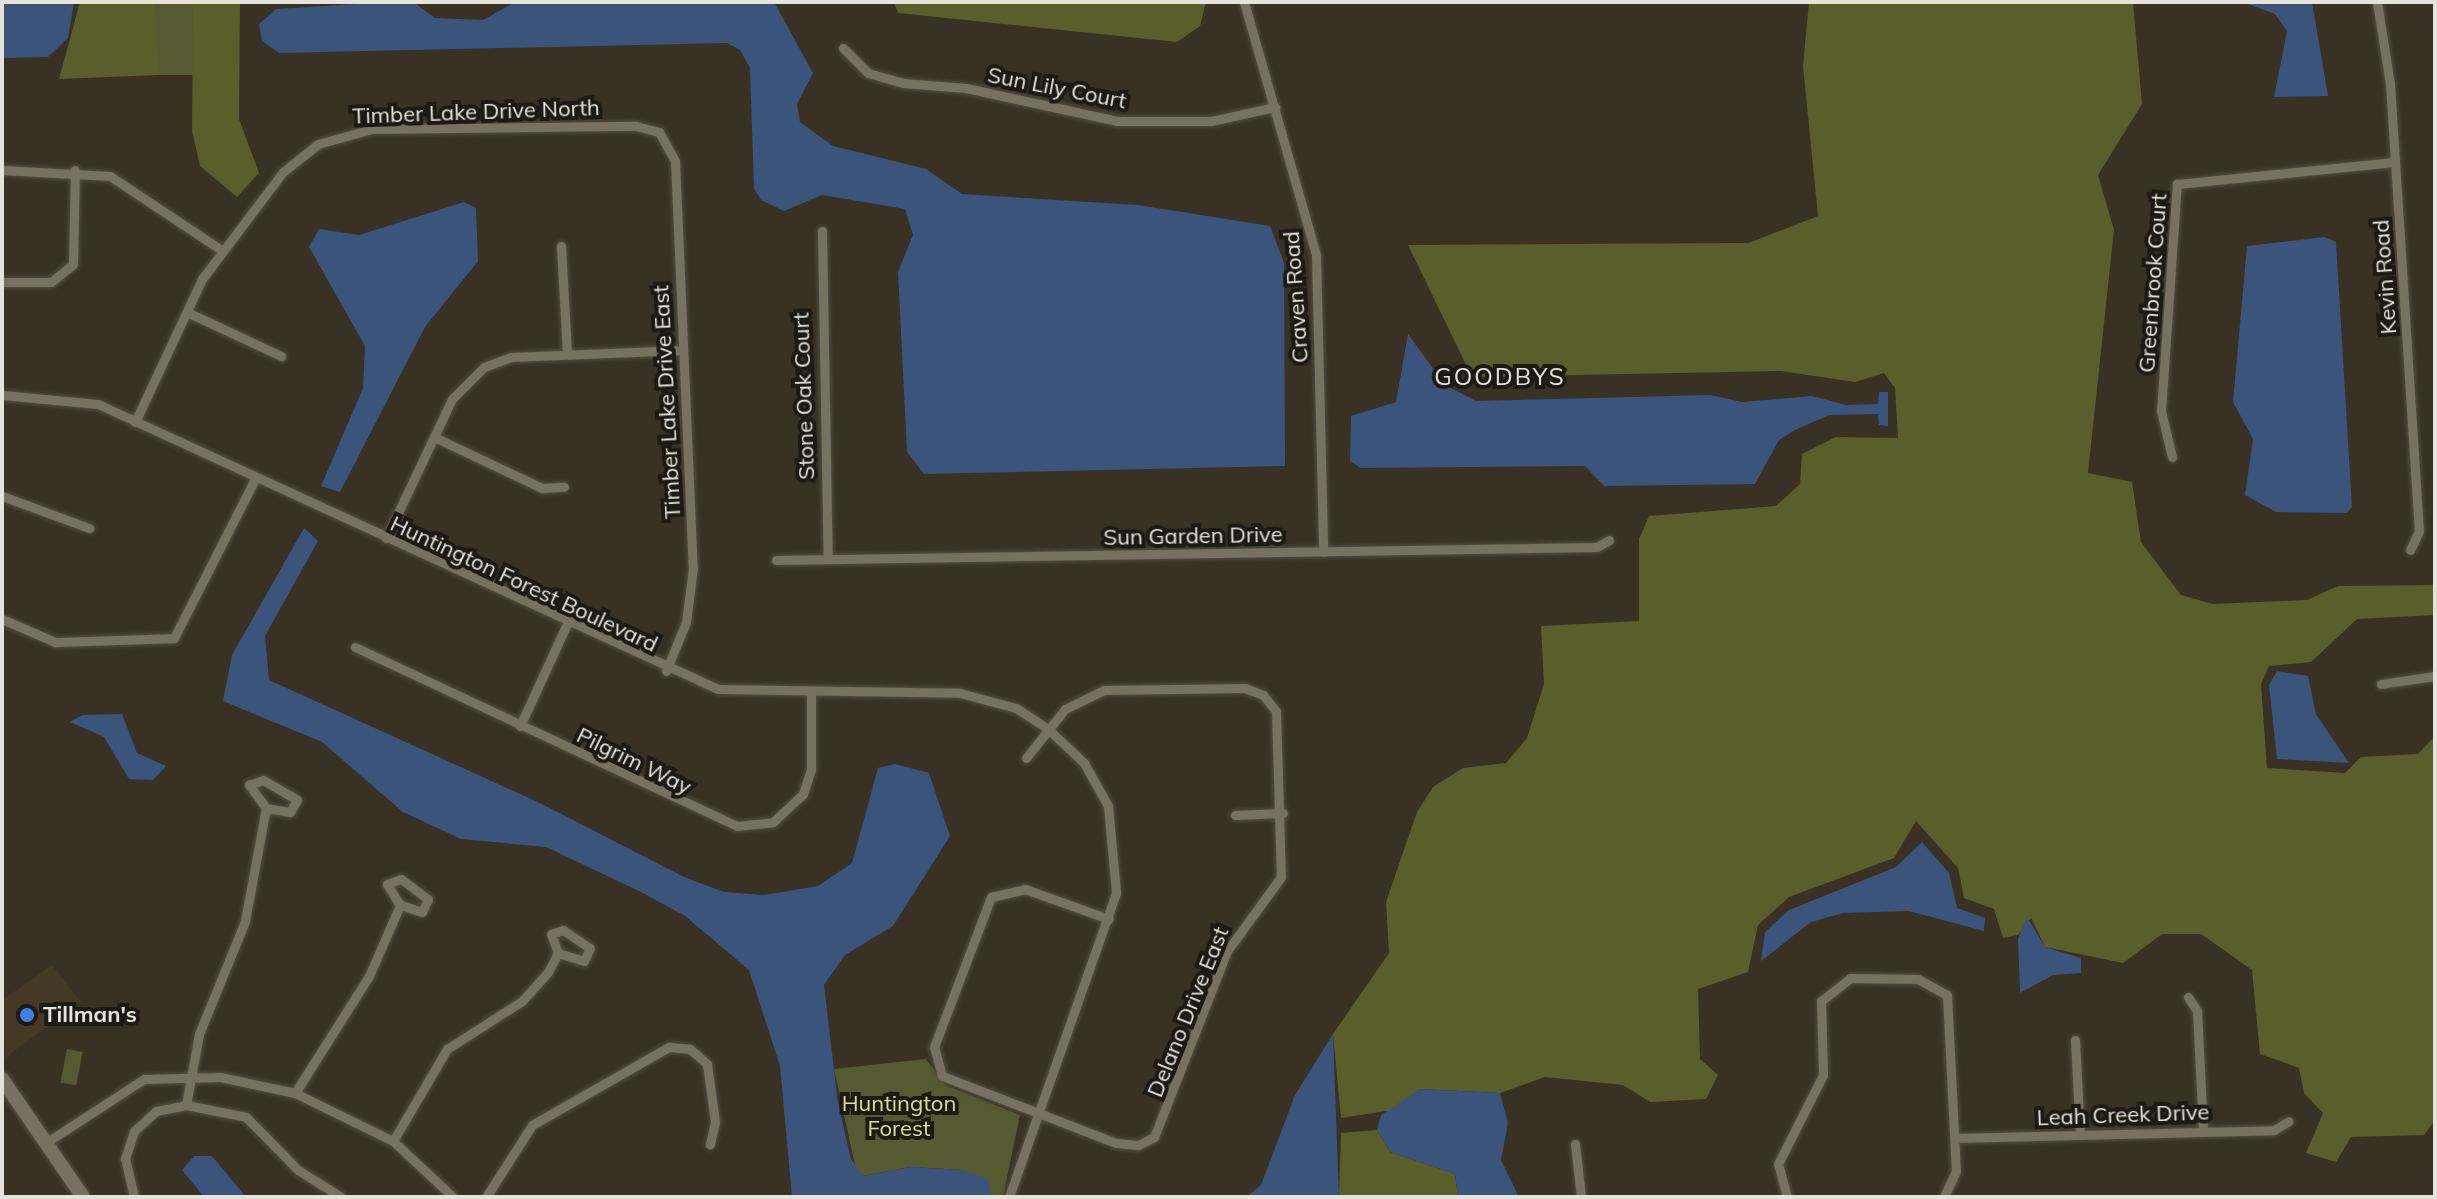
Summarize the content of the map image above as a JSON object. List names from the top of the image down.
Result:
{
  "streets": {
    "street": [
      "Sun Lily Court",
      "Timber Lake Drive North",
      "Kevin Road",
      "Greenbrook Court",
      "Craven Road",
      "Stone Oak Court",
      "Timber Lake Drive East",
      "Sun Garden Drive",
      "Huntington Forest Boulevard",
      "Pilgrim Way",
      "Delano Drive East",
      "Leah Creek Drive"
    ]
  },
  "crossings": [
    ["Sun Lily Court", "Craven Road"],
    ["Timber Lake Drive North", "Timber Lake Drive East"],
    ["Timber Lake Drive North", "Huntington Forest Boulevard"],
    ["Kevin Road", "Greenbrook Court"],
    ["Craven Road", "Sun Garden Drive"],
    ["Stone Oak Court", "Sun Garden Drive"],
    ["Timber Lake Drive East", "Huntington Forest Boulevard"],
    ["Huntington Forest Boulevard", "Pilgrim Way"],
    ["Huntington Forest Boulevard", "Delano Drive East"]
  ],
  "districts": ["GOODBYS"],
  "parks": ["Huntington Forest"],
  "places": ["Tillman's"]
}
